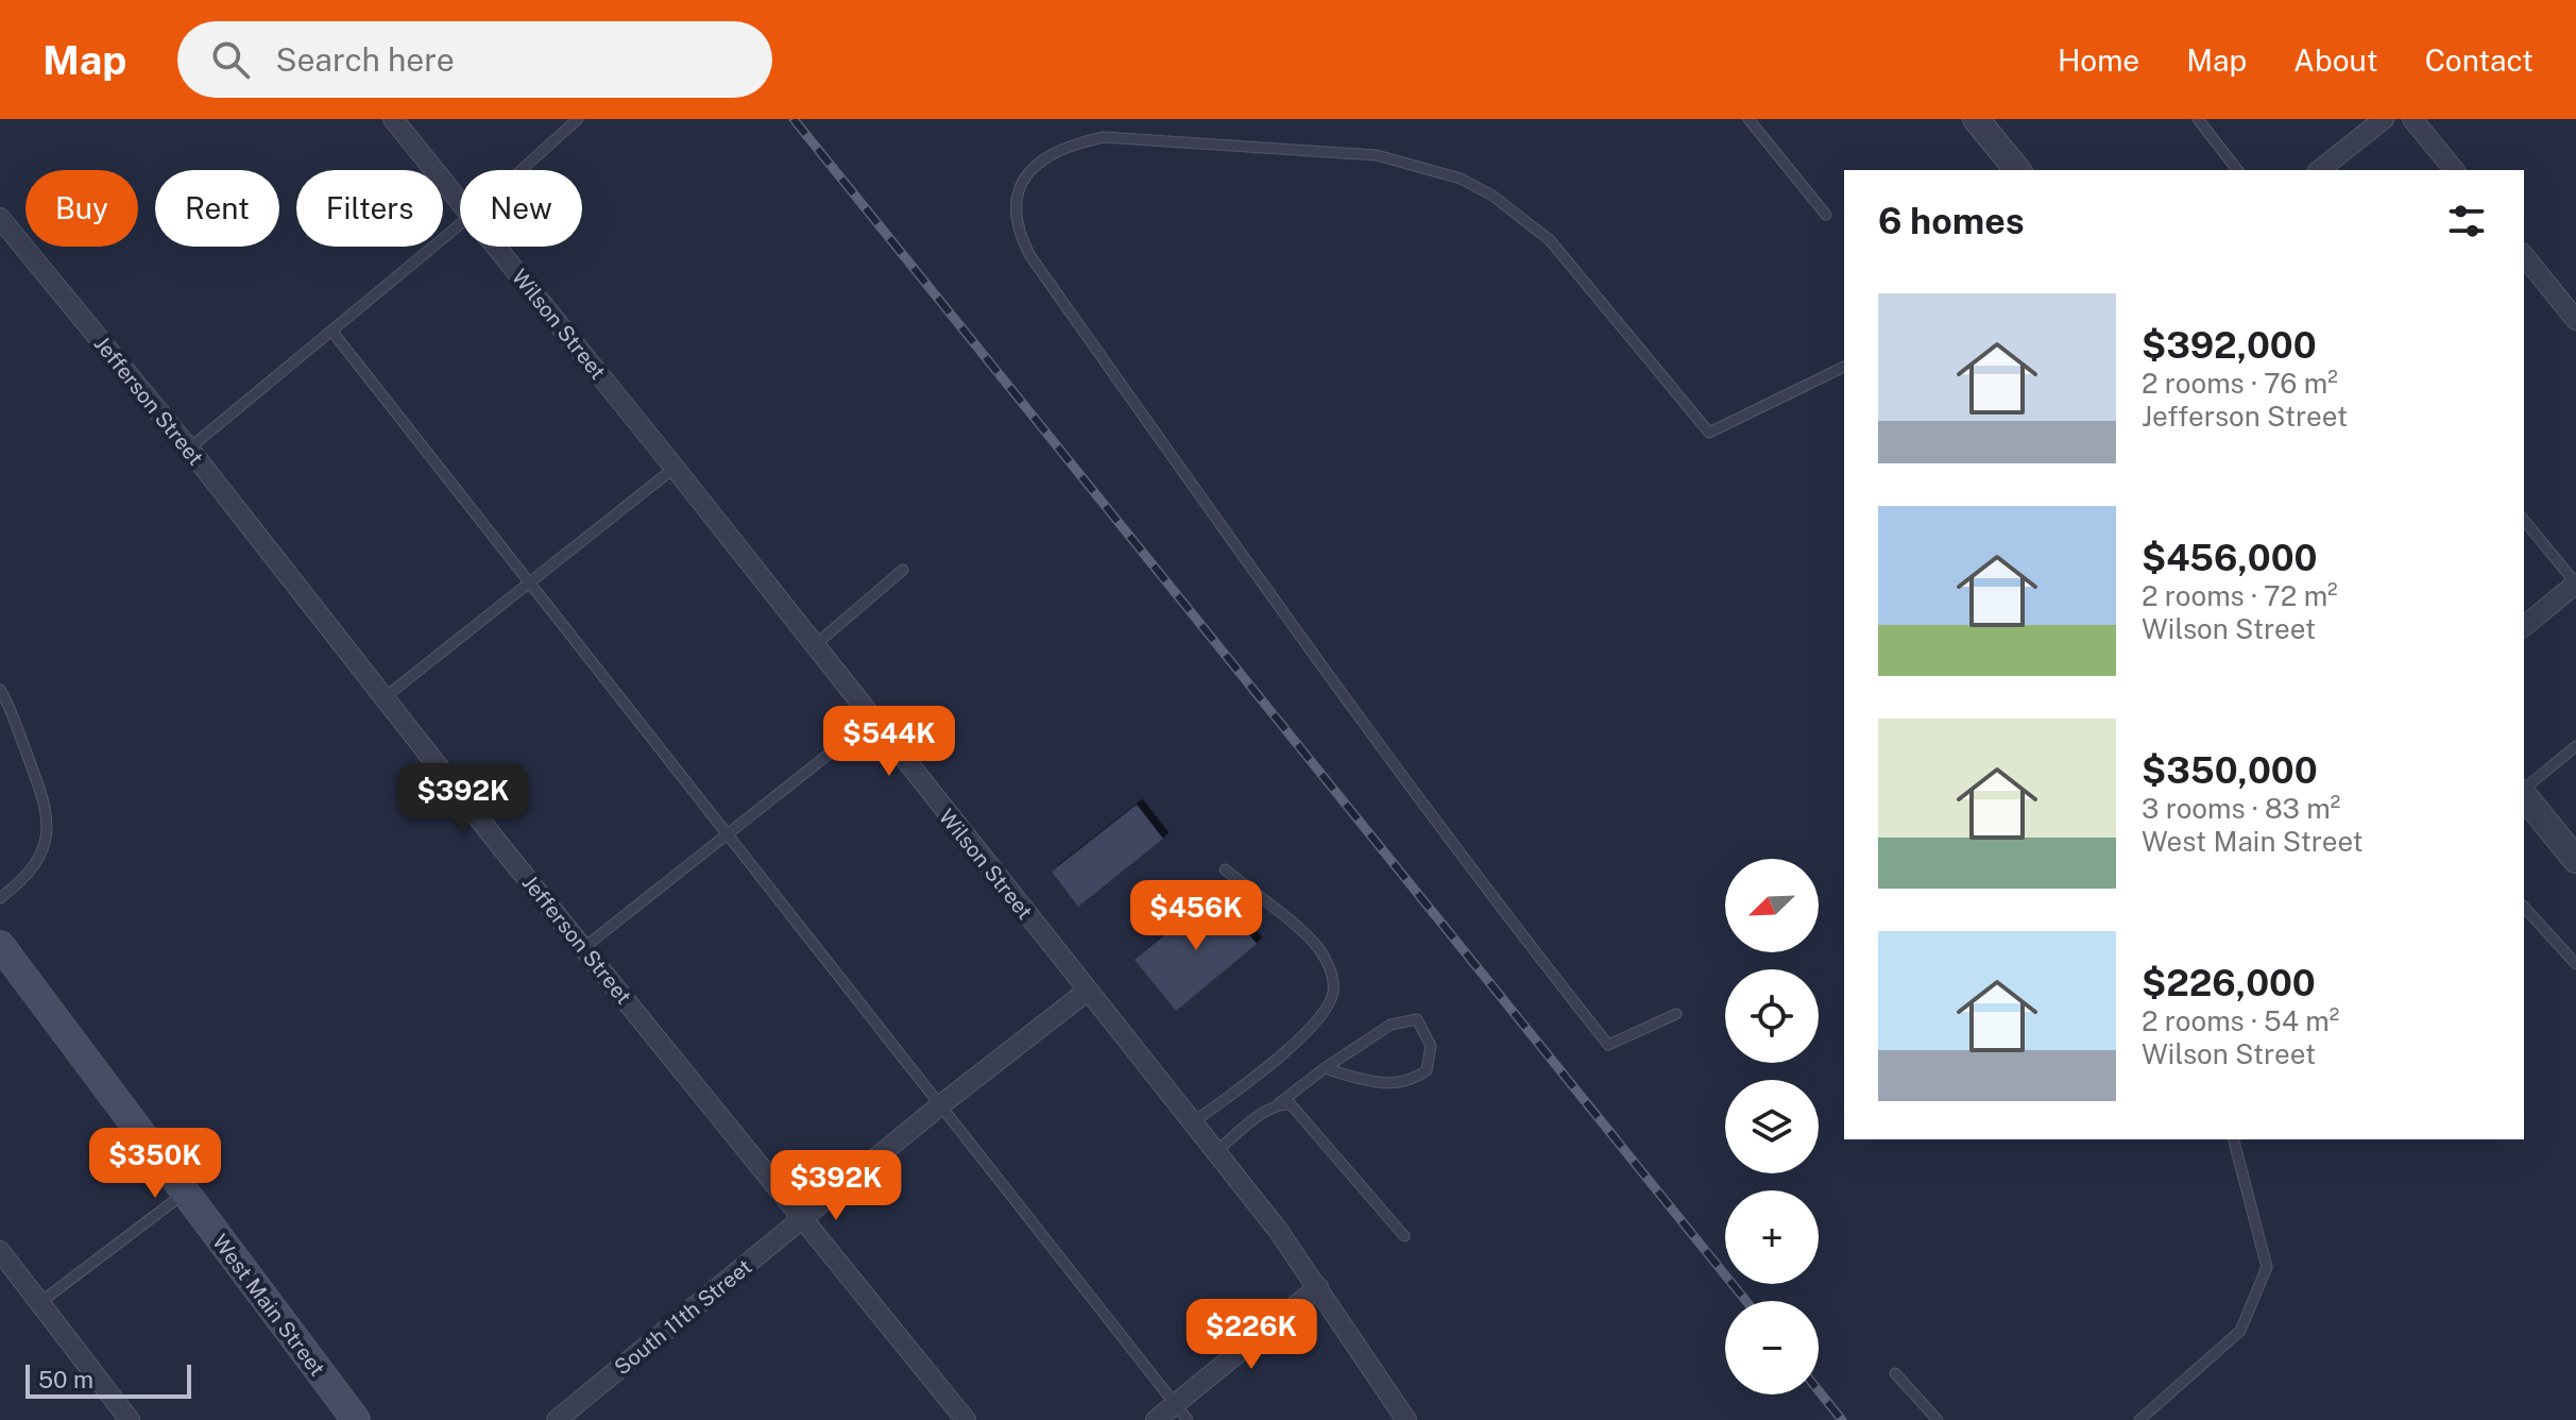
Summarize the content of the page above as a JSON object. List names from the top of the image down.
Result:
{
  "streets": {
    "main road": ["West Main Street"],
    "street": ["Wilson Street", "Jefferson Street", "South 11th Street"]
  },
  "crossings": [
    ["Wilson Street", "South 11th Street"],
    ["Jefferson Street", "South 11th Street"]
  ],
  "scale_bar": "50 m",
  "north": "bottom left",
  "page": {
    "header": "Map",
    "search": "Search here",
    "nav": [
      "Home",
      "Map",
      "About",
      "Contact"
    ],
    "chip": [
      "Buy",
      "Rent",
      "Filters",
      "New"
    ],
    "heading": "6 homes",
    "list": [
      {
        "name": "$392,000",
        "note": "2 rooms · 76 m² · Jefferson Street"
      },
      {
        "name": "$456,000",
        "note": "2 rooms · 72 m² · Wilson Street"
      },
      {
        "name": "$350,000",
        "note": "3 rooms · 83 m² · West Main Street"
      },
      {
        "name": "$226,000",
        "note": "2 rooms · 54 m² · Wilson Street"
      }
    ],
    "price": [
      "$544K",
      "$392K",
      "$456K",
      "$350K",
      "$392K",
      "$226K"
    ],
    "map_buttons": ["+", "−"],
    "scale": "50 m"
  }
}
